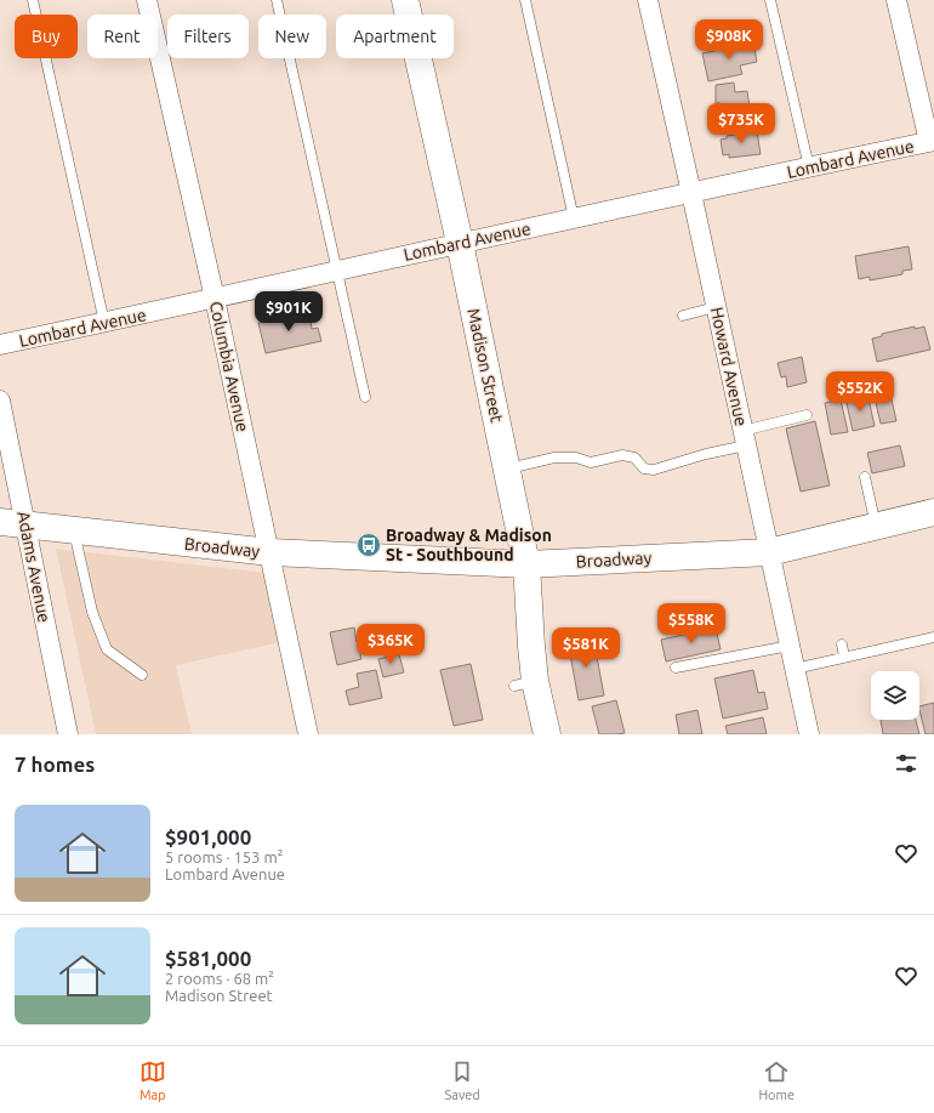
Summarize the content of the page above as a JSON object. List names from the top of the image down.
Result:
{
  "streets": {
    "street": [
      "Lombard Avenue",
      "Madison Street",
      "Columbia Avenue",
      "Howard Avenue",
      "Broadway",
      "Adams Avenue"
    ]
  },
  "crossings": [
    ["Lombard Avenue", "Madison Street"],
    ["Lombard Avenue", "Columbia Avenue"],
    ["Lombard Avenue", "Howard Avenue"],
    ["Madison Street", "Broadway"],
    ["Columbia Avenue", "Broadway"],
    ["Howard Avenue", "Broadway"],
    ["Broadway", "Adams Avenue"]
  ],
  "places": {
    "bus stop": ["Broadway & Madison St - Southbound"]
  },
  "page": {
    "chip": [
      "Buy",
      "Rent",
      "Filters",
      "New",
      "Apartment"
    ],
    "price": [
      "$908K",
      "$735K",
      "$901K",
      "$552K",
      "$558K",
      "$365K",
      "$581K"
    ],
    "heading": "7 homes",
    "list": [
      {
        "name": "$901,000",
        "note": "5 rooms · 153 m² · Lombard Avenue"
      },
      {
        "name": "$581,000",
        "note": "2 rooms · 68 m² · Madison Street"
      }
    ],
    "tabs": ["Map", "Saved", "Home"]
  }
}
